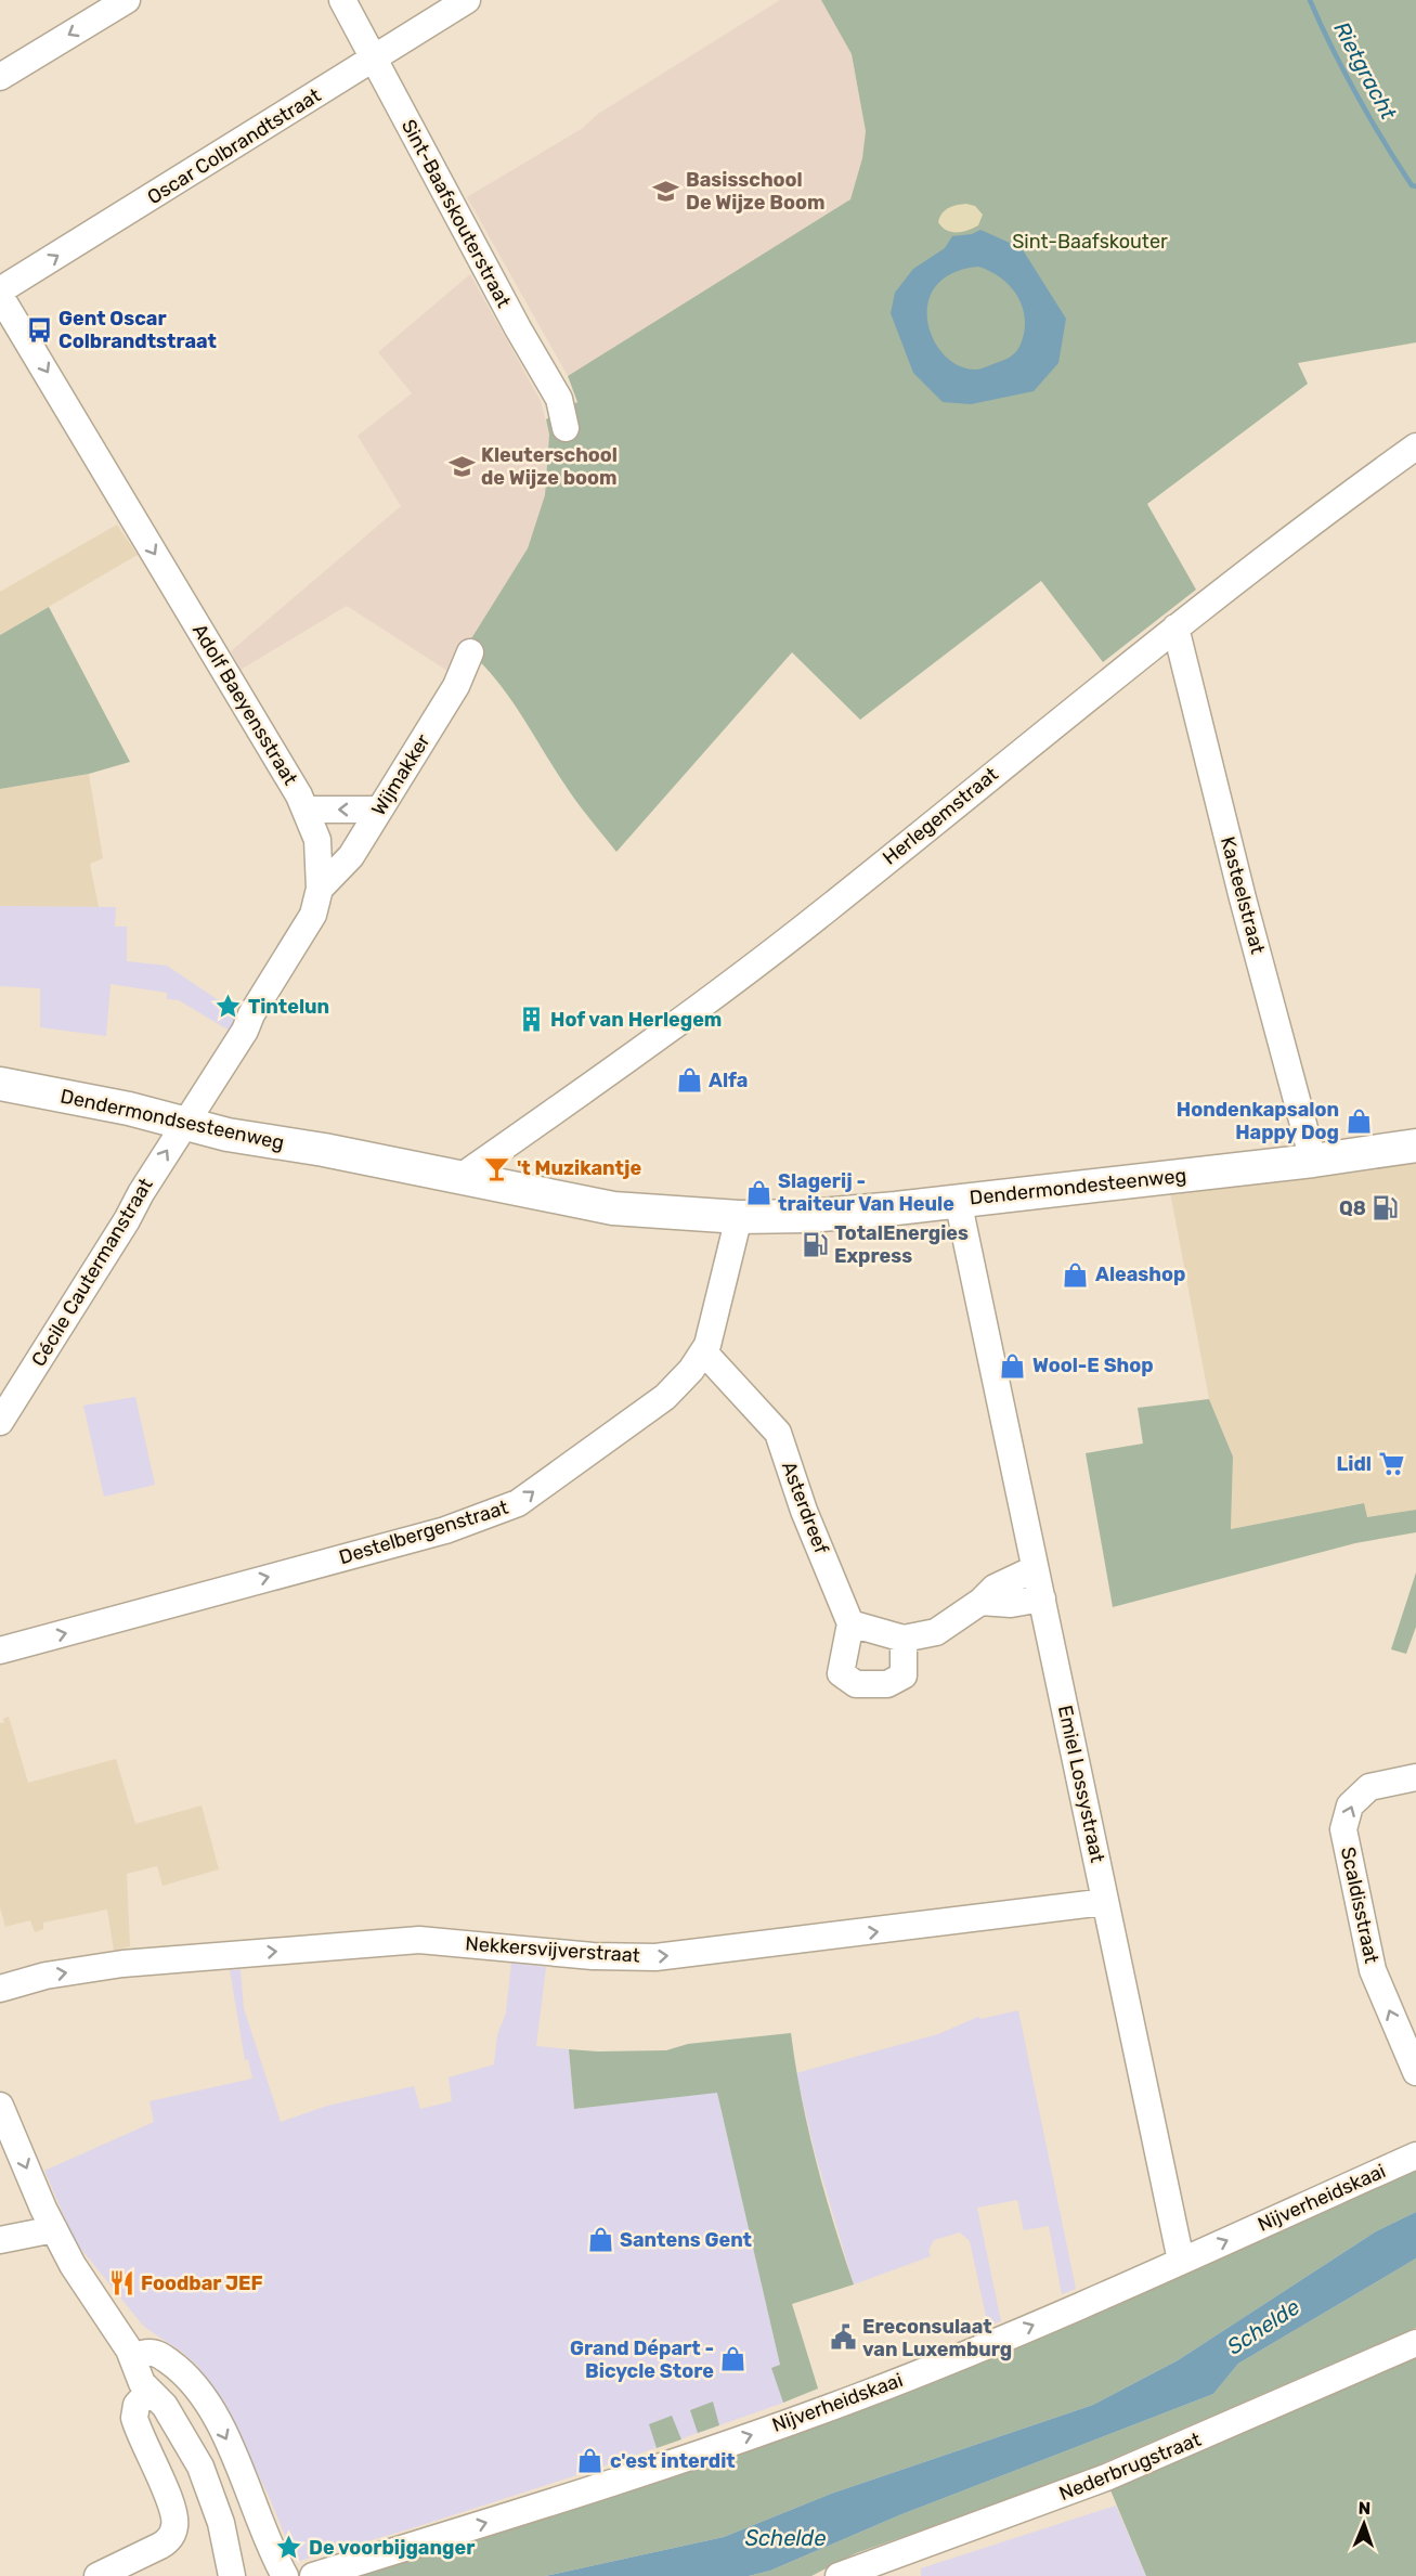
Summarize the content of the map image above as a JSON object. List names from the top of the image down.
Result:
{
  "streets": {
    "main road": ["Dendermondsesteenweg", "Dendermondesteenweg"],
    "street": [
      "Oscar Colbrandtstraat",
      "Sint-Baafskouterstraat",
      "Adolf Baeyensstraat",
      "Wijmakker",
      "Herlegemstraat",
      "Kasteelstraat",
      "Cécile Cautermanstraat",
      "Asterdreef",
      "Destelbergenstraat",
      "Emiel Lossystraat",
      "Scaldisstraat",
      "Nekkersvijverstraat",
      "Nijverheidskaai",
      "Nederbrugstraat"
    ]
  },
  "crossings": [
    ["Oscar Colbrandtstraat", "Sint-Baafskouterstraat"],
    ["Oscar Colbrandtstraat", "Adolf Baeyensstraat"],
    ["Adolf Baeyensstraat", "Wijmakker"],
    ["Adolf Baeyensstraat", "Dendermondsesteenweg"],
    ["Adolf Baeyensstraat", "Cécile Cautermanstraat"],
    ["Herlegemstraat", "Kasteelstraat"],
    ["Herlegemstraat", "Dendermondsesteenweg"],
    ["Kasteelstraat", "Dendermondesteenweg"],
    ["Dendermondsesteenweg", "Dendermondesteenweg"],
    ["Dendermondsesteenweg", "Cécile Cautermanstraat"],
    ["Dendermondesteenweg", "Emiel Lossystraat"],
    ["Asterdreef", "Destelbergenstraat"],
    ["Emiel Lossystraat", "Nekkersvijverstraat"],
    ["Emiel Lossystraat", "Nijverheidskaai"]
  ],
  "one_way": [
    "Adolf Baeyensstraat",
    "Cécile Cautermanstraat",
    "Destelbergenstraat",
    "Scaldisstraat",
    "Nekkersvijverstraat",
    "Nijverheidskaai"
  ],
  "water": ["Rietgracht", "Schelde"],
  "parks": ["Sint-Baafskouter"],
  "places": {
    "school or university": ["Basisschool De Wijze Boom", "Kleuterschool de Wijze boom"],
    "bus stop": ["Gent Oscar Colbrandtstraat"],
    "place": ["Tintelun", "De voorbijganger"],
    "building": ["Hof van Herlegem"],
    "shop": [
      "Alfa",
      "Hondenkapsalon Happy Dog",
      "Slagerij - traiteur Van Heule",
      "Aleashop",
      "Wool-E Shop",
      "Santens Gent",
      "Grand Départ - Bicycle Store",
      "c'est interdit"
    ],
    "bar": ["'t Muzikantje"],
    "fuel station": ["Q8", "TotalEnergies Express"],
    "supermarket": ["Lidl"],
    "restaurant": ["Foodbar JEF"],
    "public building": ["Ereconsulaat van Luxemburg"]
  },
  "north": "top"
}
